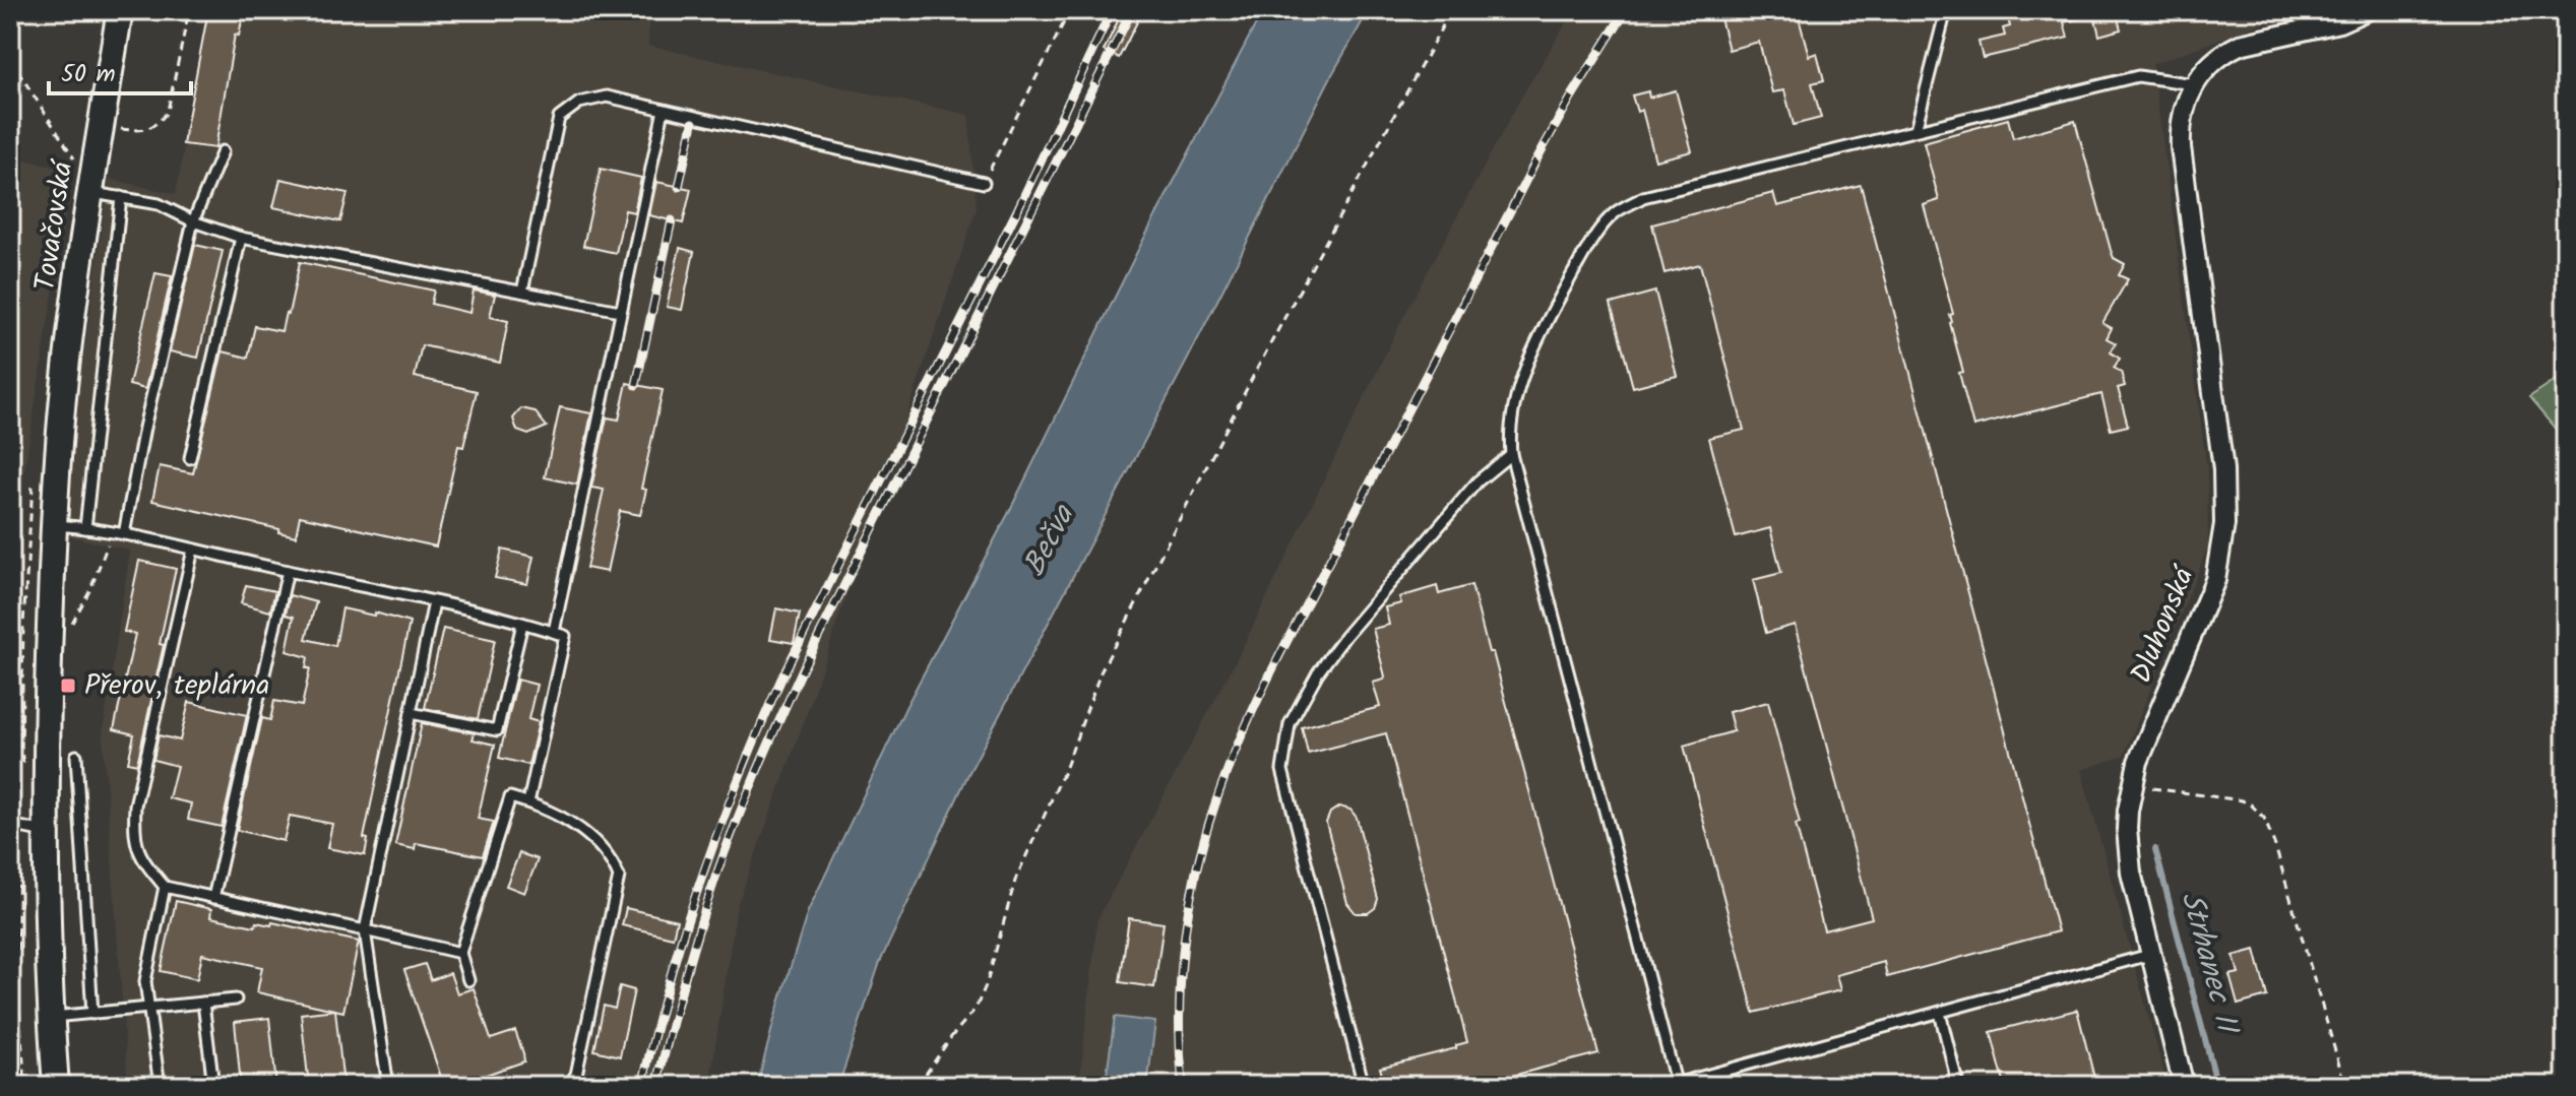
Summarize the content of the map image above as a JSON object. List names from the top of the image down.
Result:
{
  "streets": {
    "main road": ["Tovačovská"],
    "street": ["Dluhonská"]
  },
  "water": ["Bečva", "Strhanec II"],
  "places": {
    "transit": ["Přerov, teplárna"]
  },
  "scale_bar": "50 m"
}
